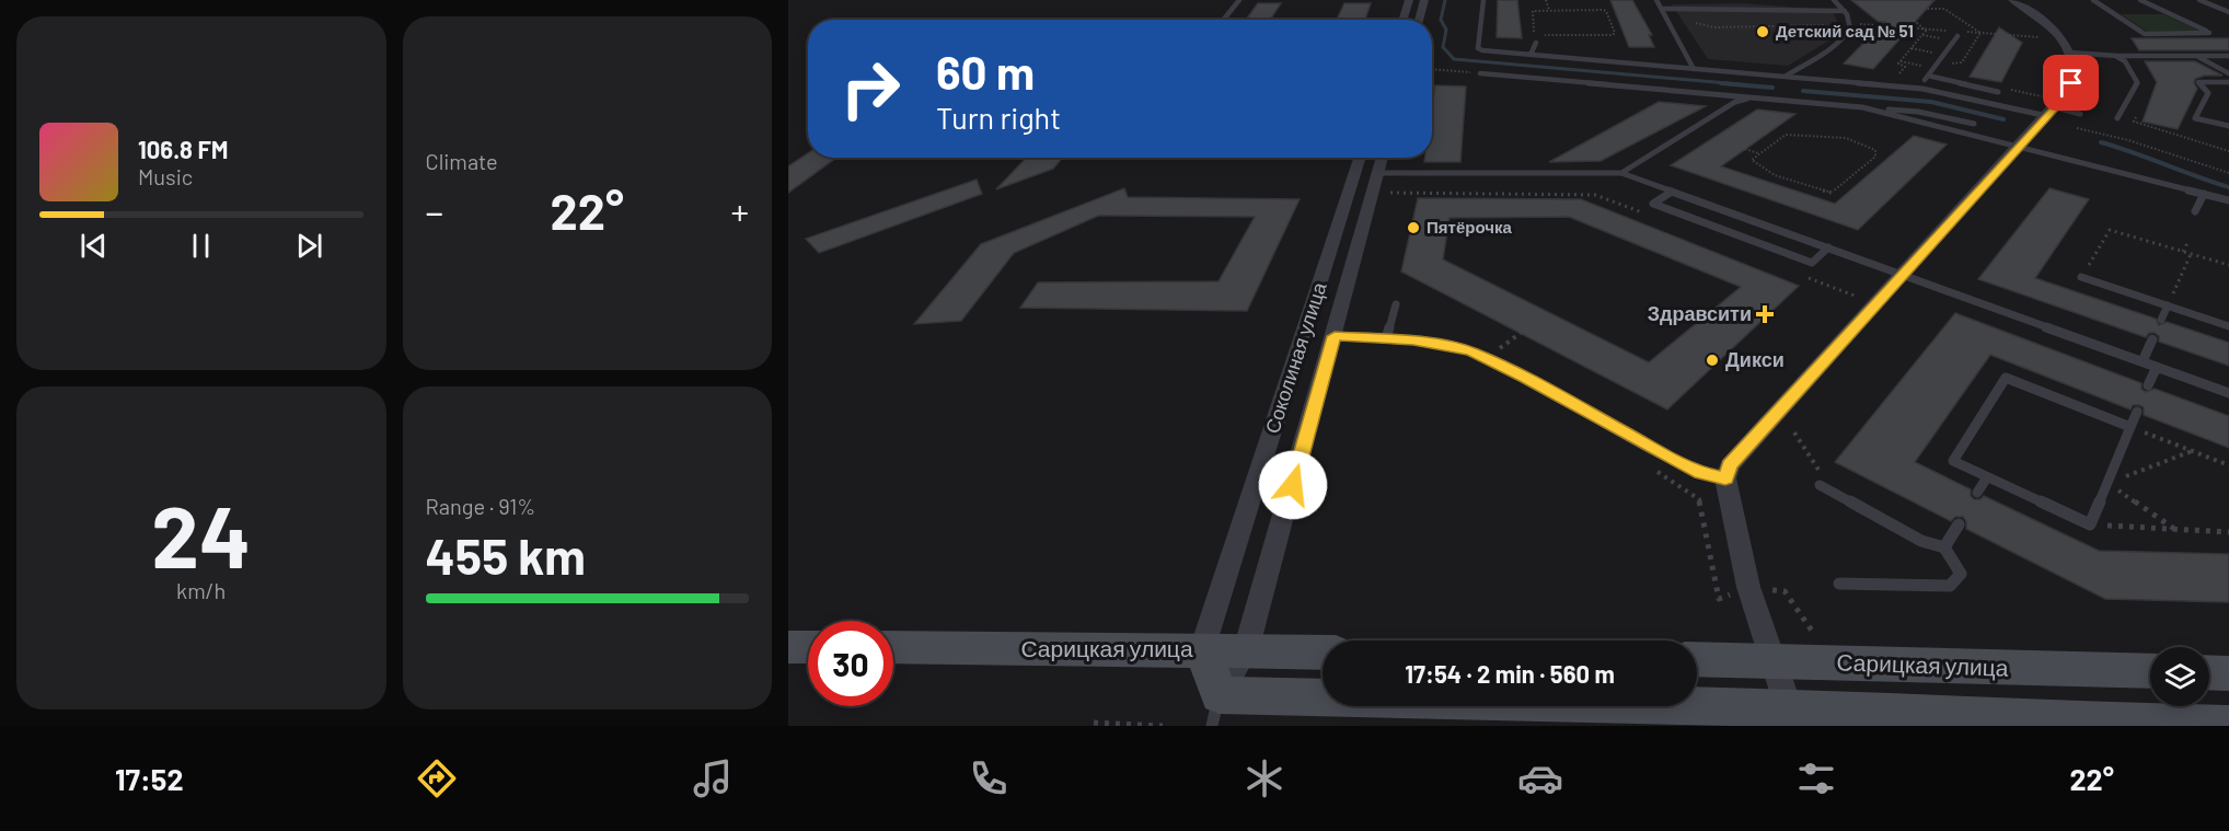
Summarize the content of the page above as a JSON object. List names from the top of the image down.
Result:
{
  "streets": {
    "street": ["Соколиная улица", "Сарицкая улица"]
  },
  "crossings": [
    ["Соколиная улица", "Сарицкая улица"]
  ],
  "places": {
    "other": ["Детский сад № 51", "Пятёрочка", "Дикси"],
    "health": ["Здравсити"]
  },
  "page": {
    "tile": [
      "Climate",
      ["24", "km/h"],
      ["Range · 91%", "455 km"]
    ],
    "turn": ["60 m", "Turn right"],
    "song": ["106.8 FM", "Music"],
    "heat": ["−", "22°", "+"],
    "limit": "30",
    "trip": "17:54 · 2 min · 560 m",
    "tabs": ["17:52", "22°"]
  }
}
